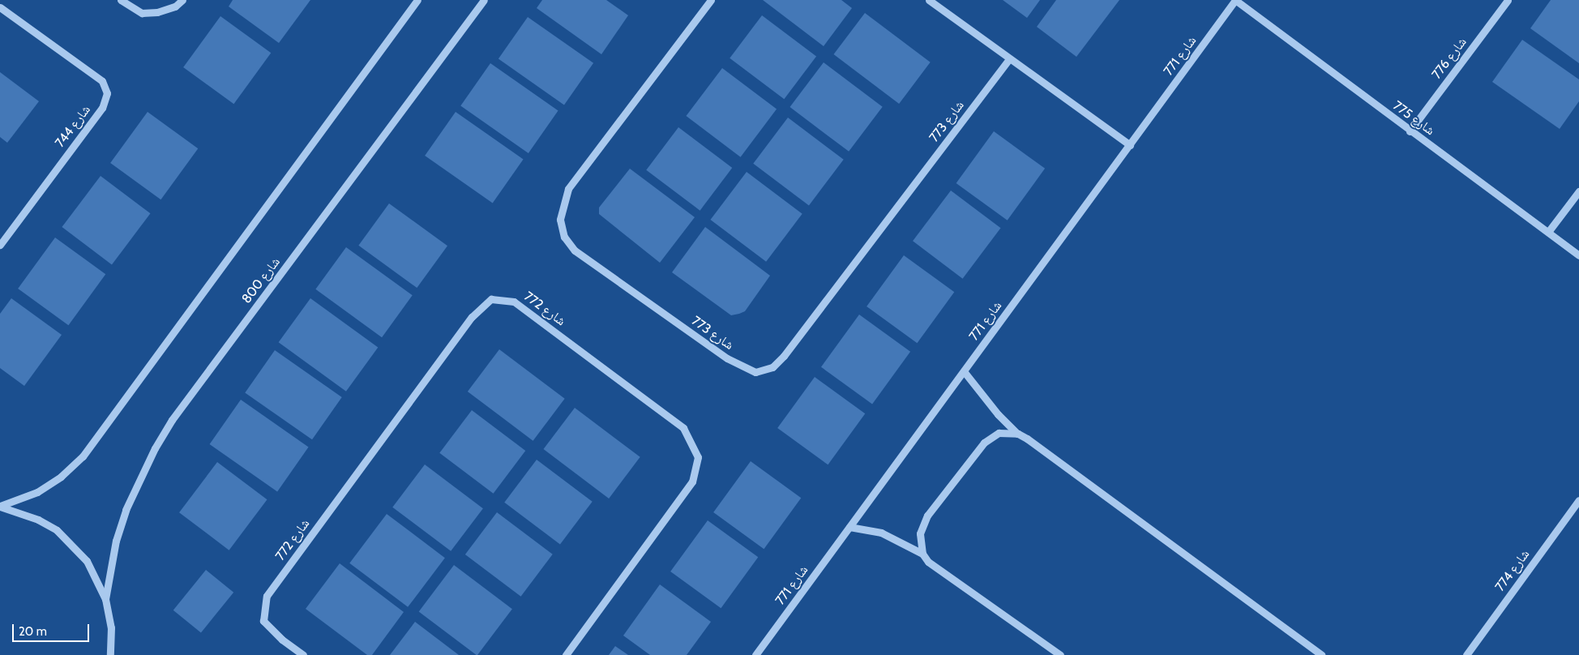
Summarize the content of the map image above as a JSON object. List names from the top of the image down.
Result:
{
  "streets": {
    "street": [
      "شارع 771",
      "شارع 776",
      "شارع 775",
      "شارع 773",
      "شارع 744",
      "شارع 800",
      "شارع 772",
      "شارع 774"
    ]
  },
  "crossings": [
    ["شارع 771", "شارع 775"],
    ["شارع 776", "شارع 775"]
  ],
  "scale_bar": "20 m"
}
